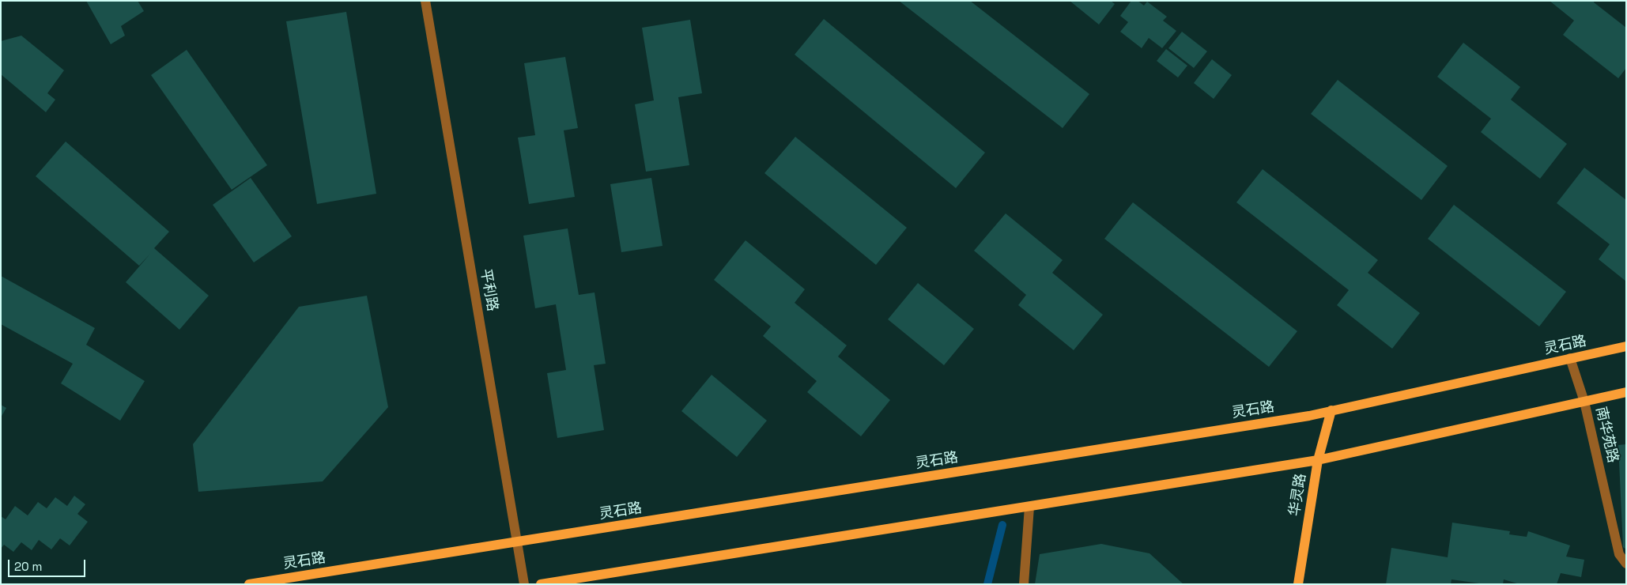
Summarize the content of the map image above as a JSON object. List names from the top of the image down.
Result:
{
  "streets": {
    "main road": ["灵石路", "华灵路"],
    "street": ["平利路", "南华苑路"]
  },
  "crossings": [
    ["平利路", "灵石路"],
    ["灵石路", "南华苑路"],
    ["灵石路", "华灵路"]
  ],
  "scale_bar": "20 m"
}
